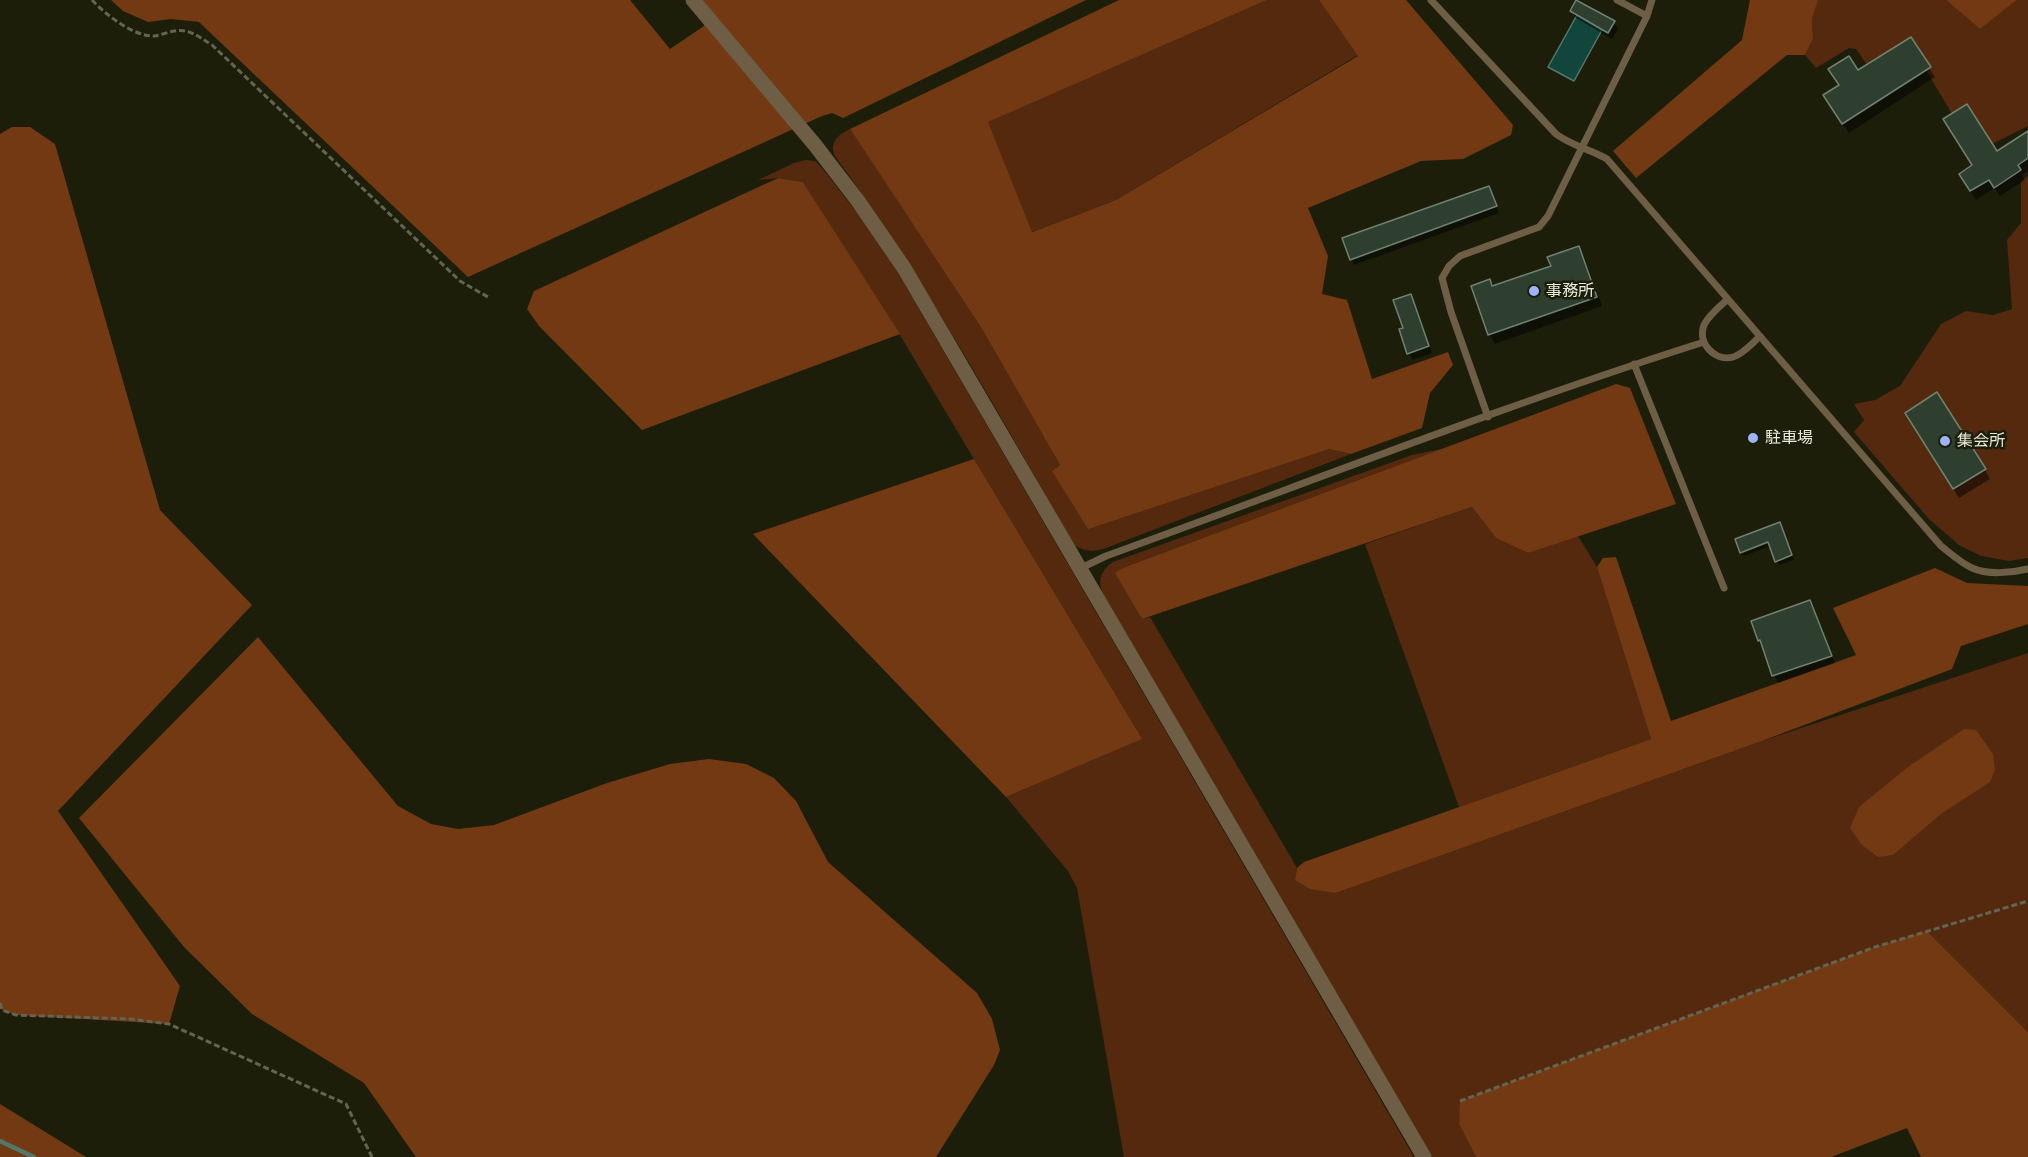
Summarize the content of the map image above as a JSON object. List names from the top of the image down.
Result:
{
  "places": ["事務所", "駐車場", "集会所"]
}
